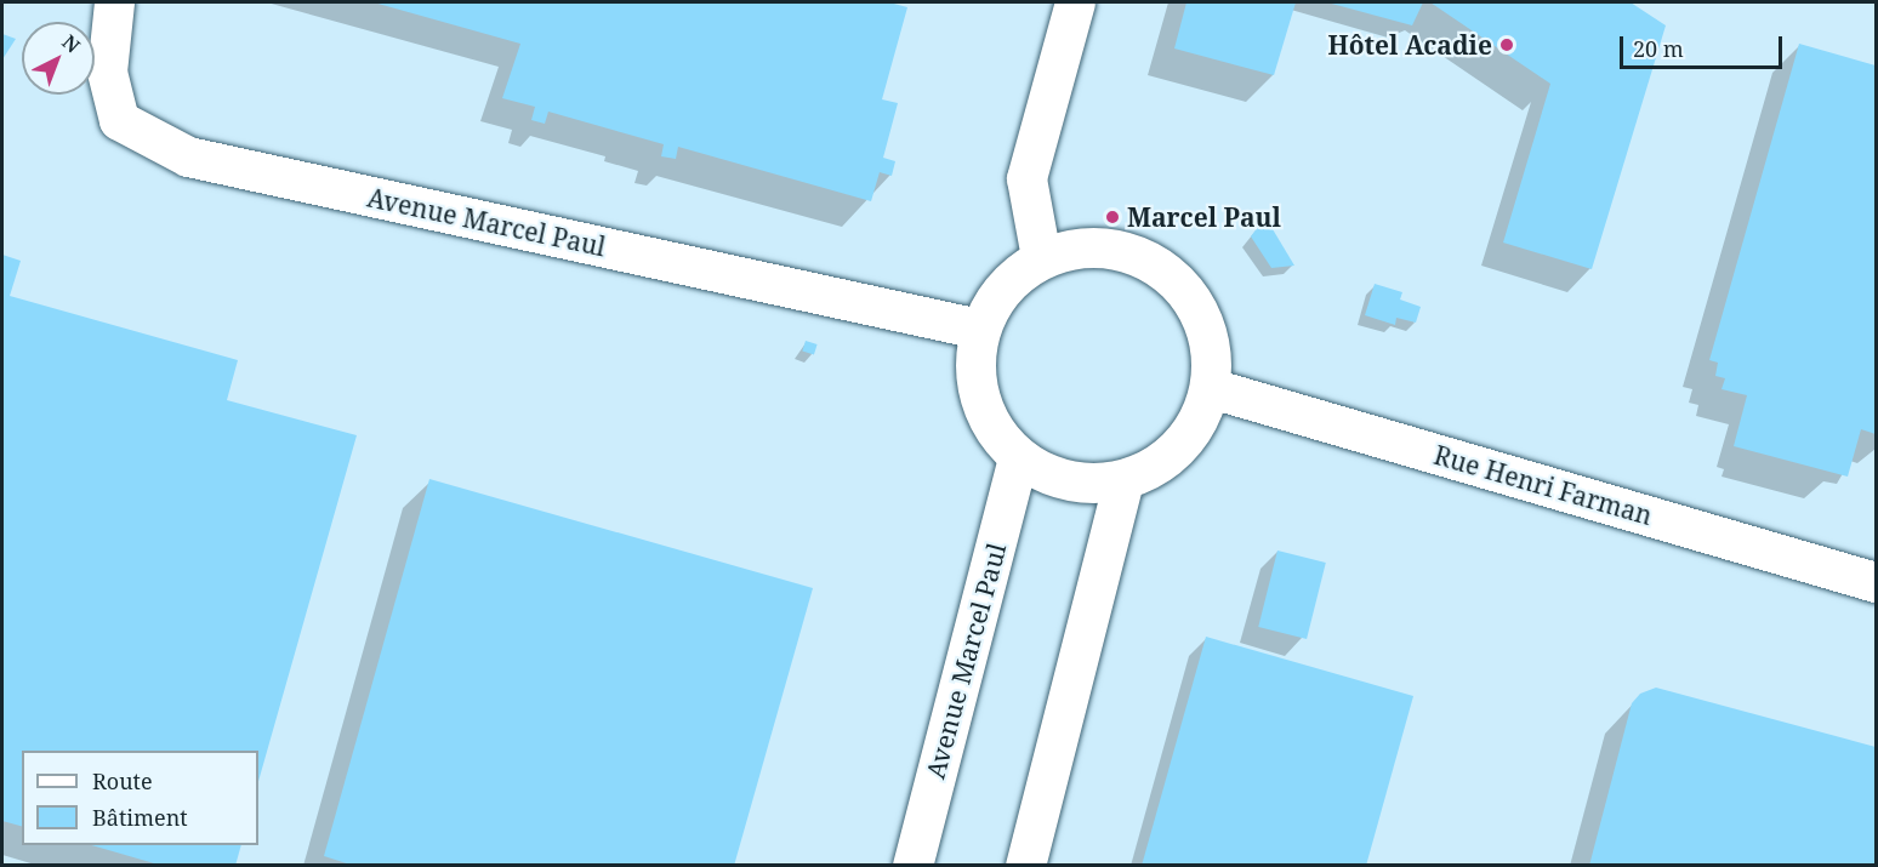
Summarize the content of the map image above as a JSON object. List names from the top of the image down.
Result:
{
  "streets": {
    "street": ["Avenue Marcel Paul", "Rue Henri Farman"]
  },
  "crossings": [
    ["Avenue Marcel Paul", "Rue Henri Farman"]
  ],
  "places": ["Hôtel Acadie", "Marcel Paul"],
  "legend": ["Route", "Bâtiment"],
  "scale_bar": "20 m",
  "north": "top right"
}
